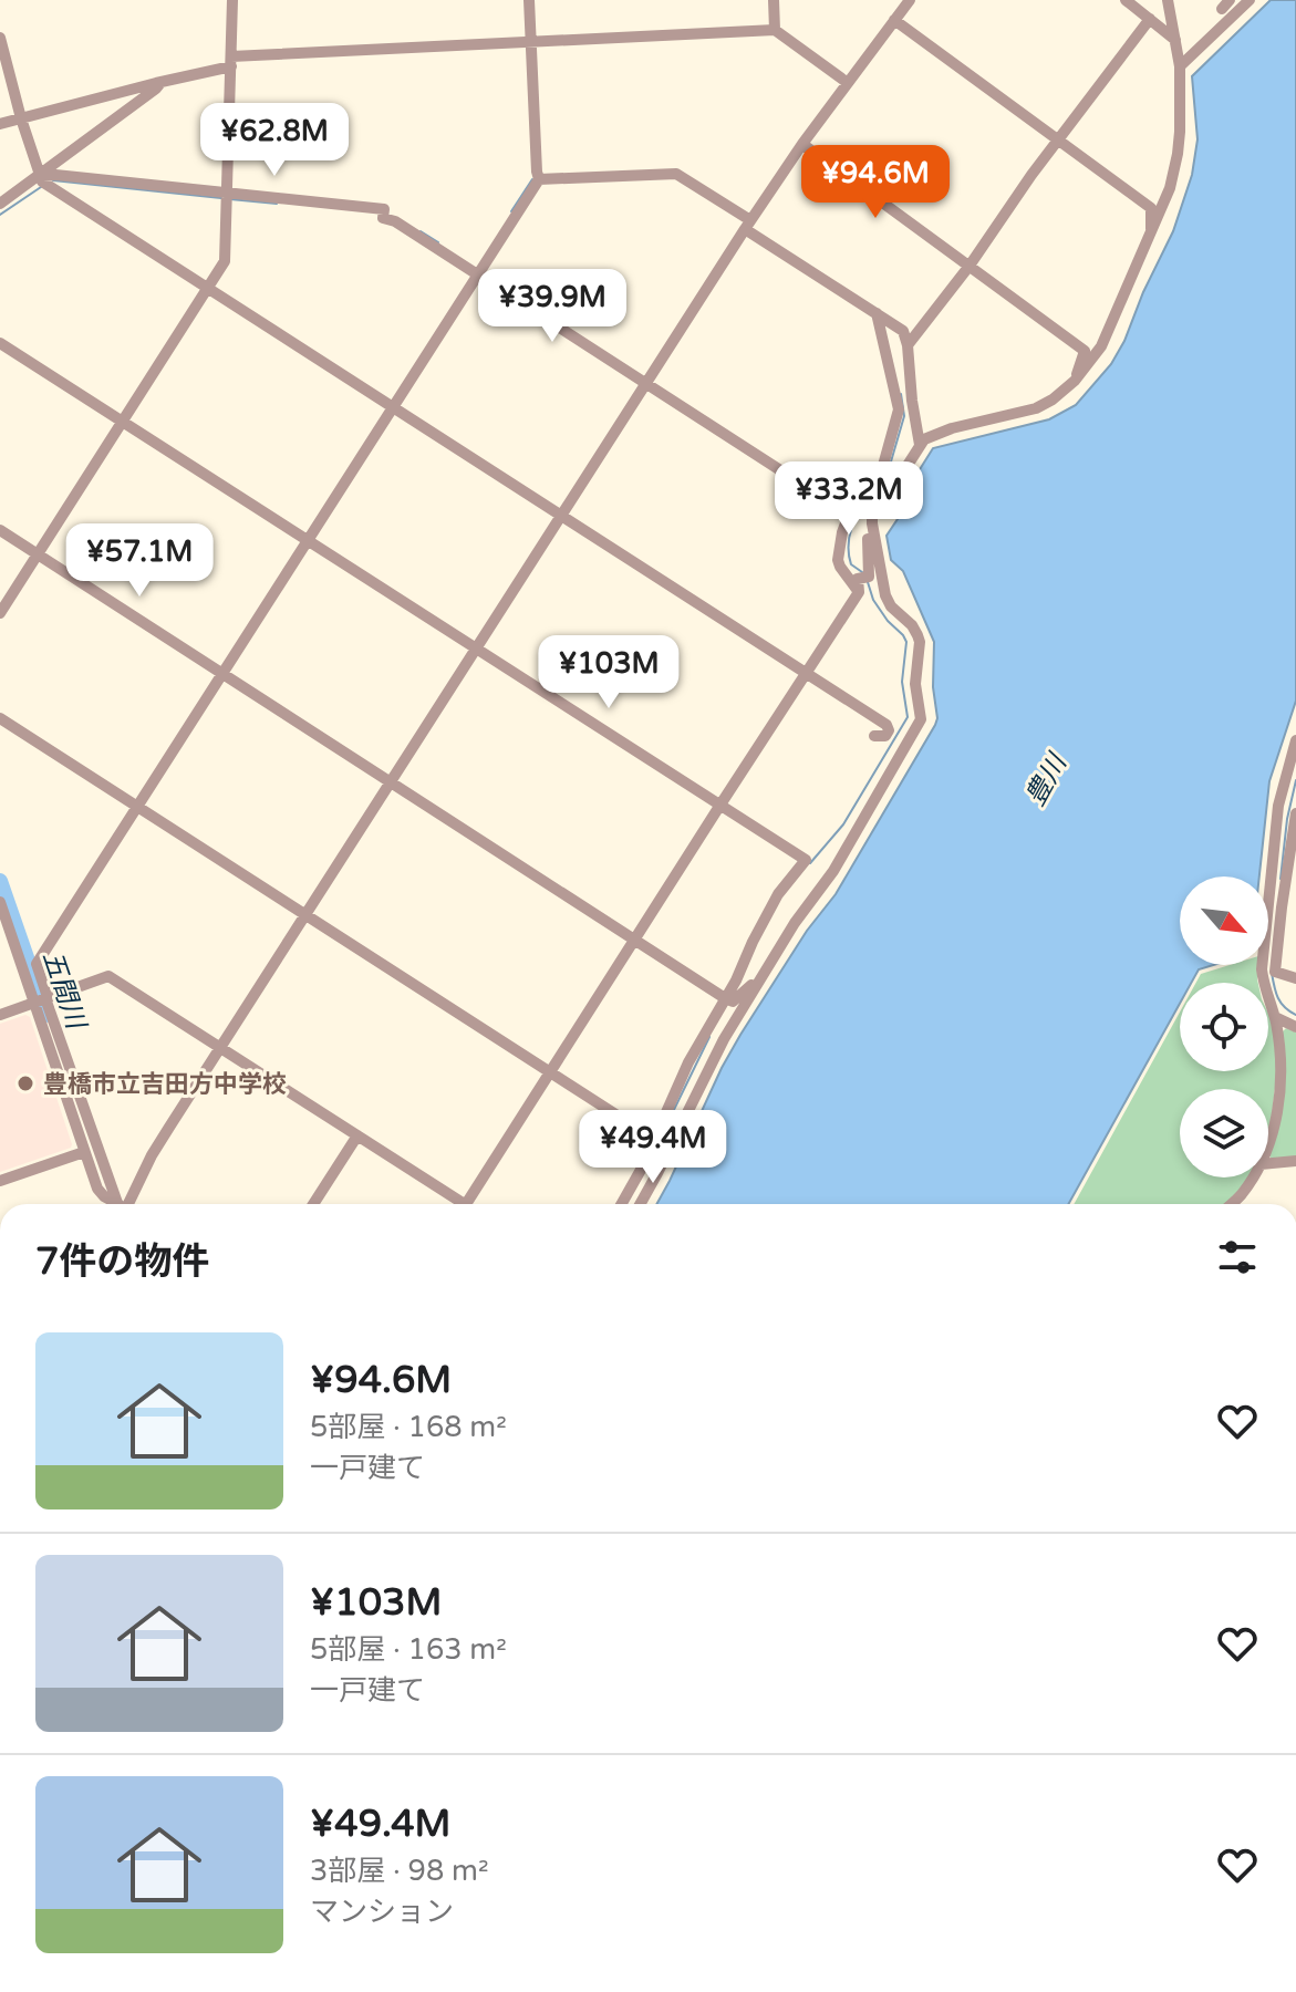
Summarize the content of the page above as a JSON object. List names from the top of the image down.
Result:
{
  "water": ["豊川", "五間川"],
  "places": ["豊橋市立吉田方中学校"],
  "north": "bottom right",
  "page": {
    "price": [
      "¥62.8M",
      "¥94.6M",
      "¥39.9M",
      "¥33.2M",
      "¥57.1M",
      "¥103M",
      "¥49.4M"
    ],
    "heading": "7件の物件",
    "list": [
      {
        "name": "¥94.6M",
        "note": "5部屋 · 168 m² · 一戸建て"
      },
      {
        "name": "¥103M",
        "note": "5部屋 · 163 m² · 一戸建て"
      },
      {
        "name": "¥49.4M",
        "note": "3部屋 · 98 m² · マンション"
      }
    ]
  }
}
